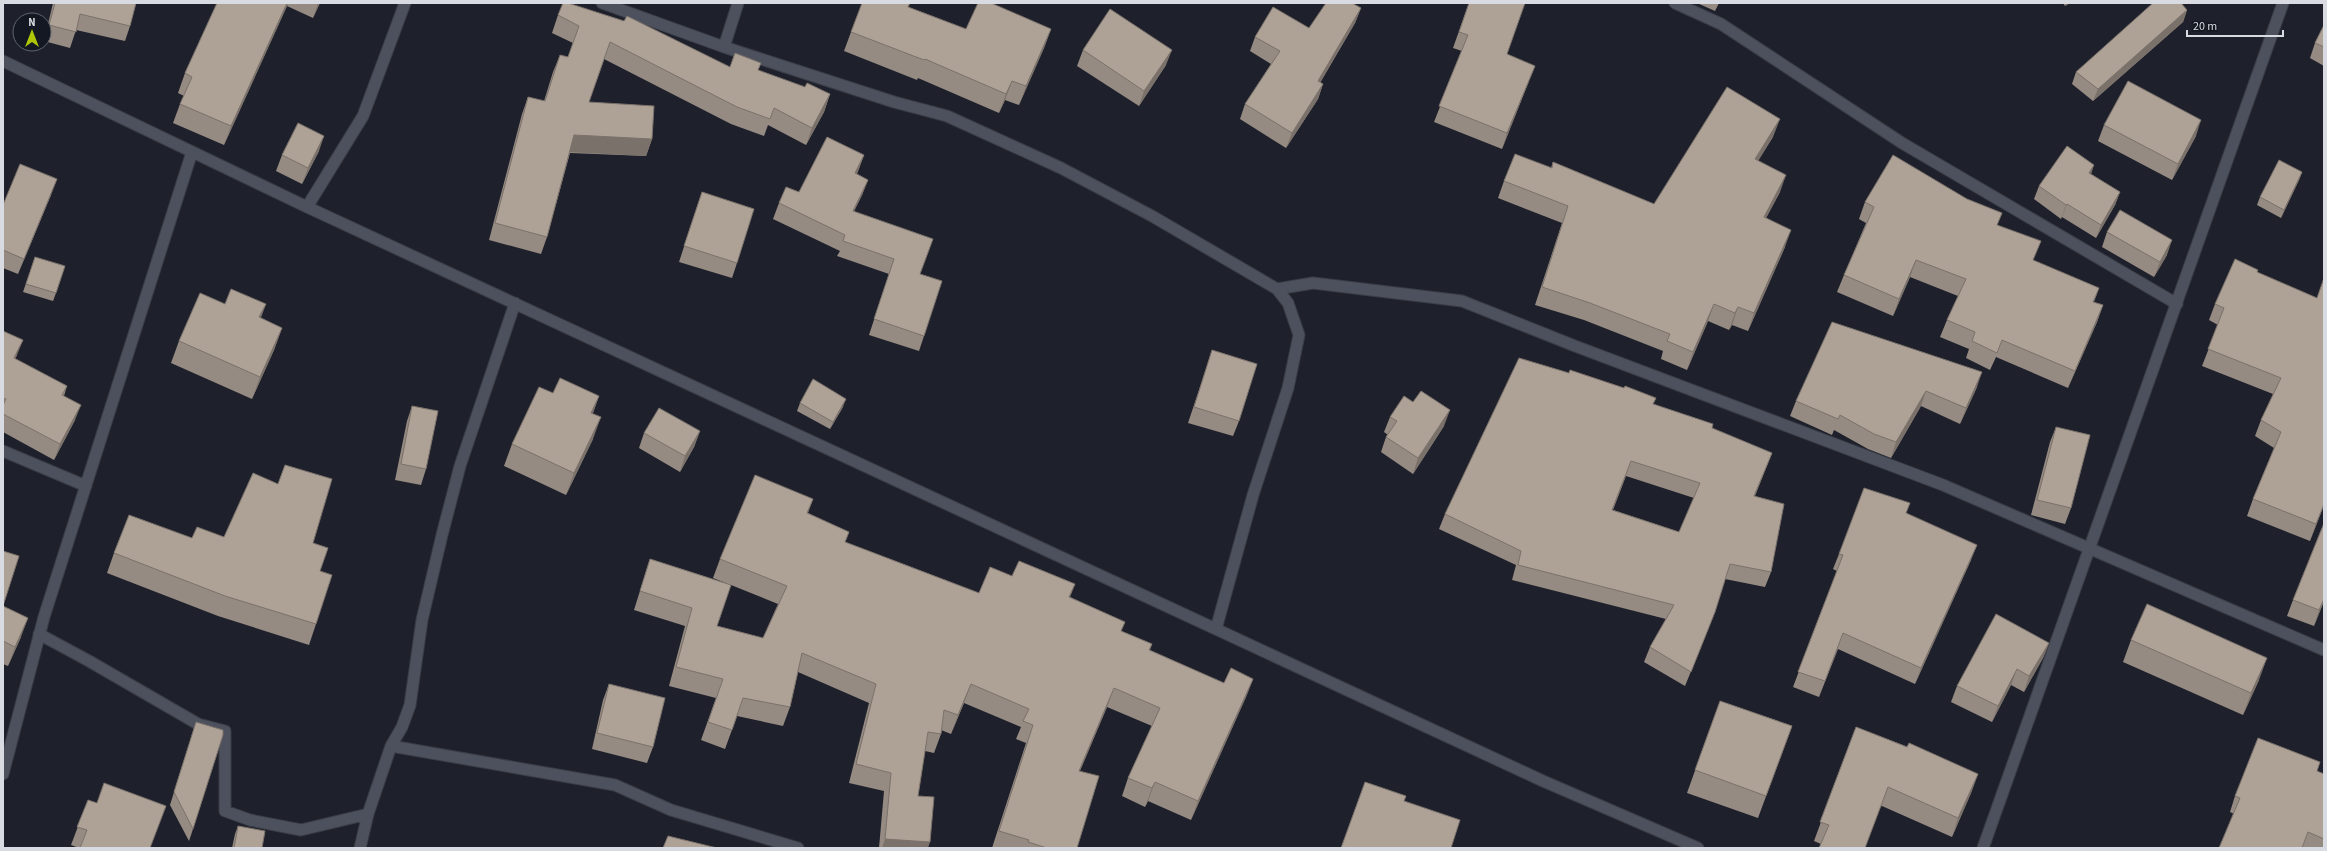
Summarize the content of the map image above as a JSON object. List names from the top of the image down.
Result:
{
  "scale_bar": "20 m",
  "north": "top"
}
